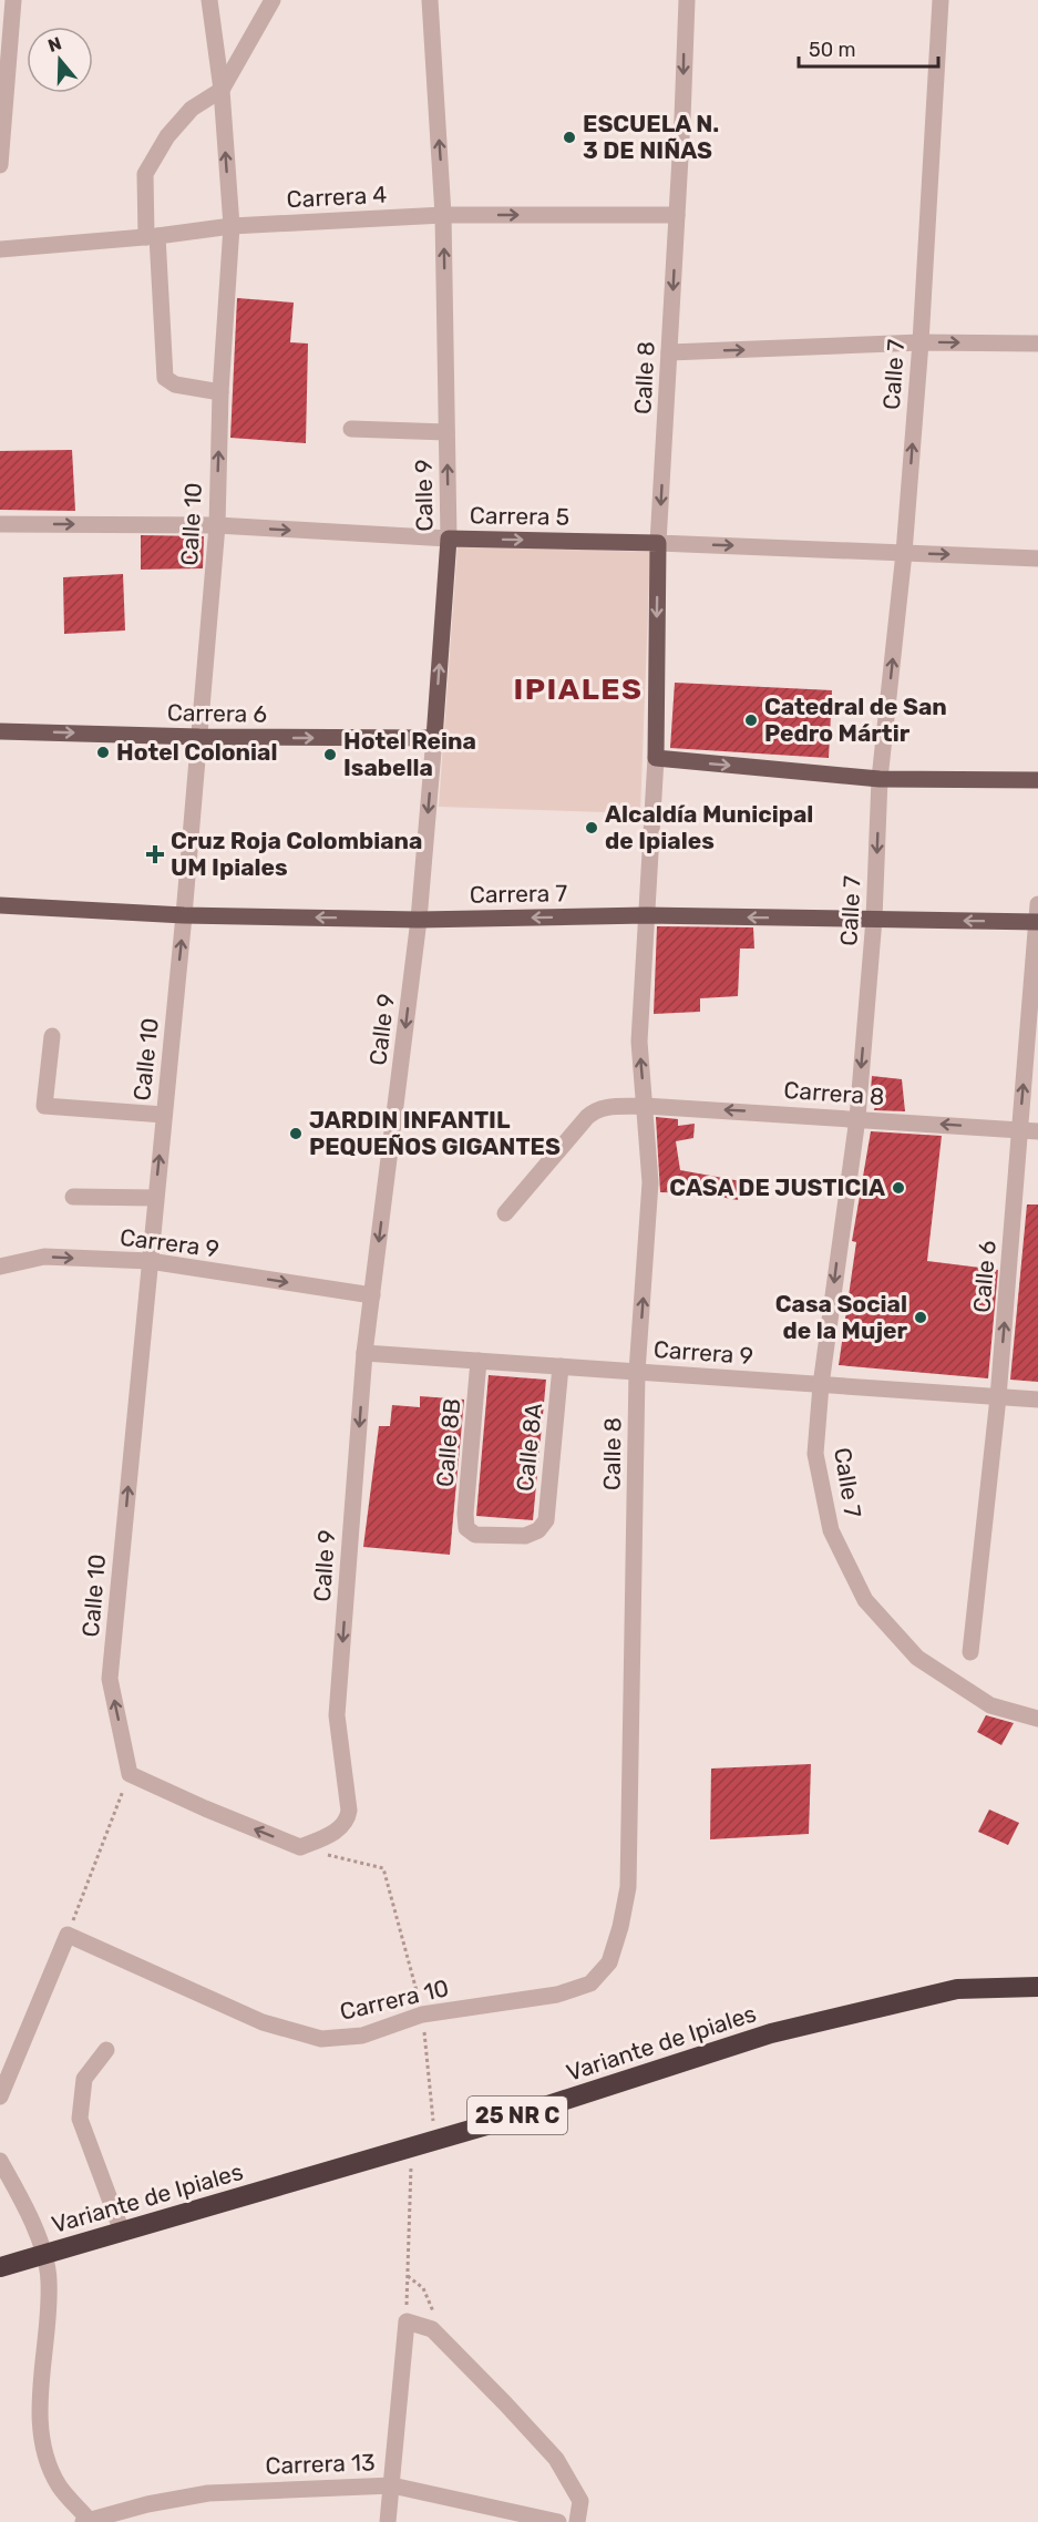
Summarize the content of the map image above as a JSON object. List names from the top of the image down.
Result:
{
  "streets": {
    "highway": ["Variante de Ipiales", "25 NR C"],
    "main road": [
      "Calle 8",
      "Calle 9",
      "Carrera 5",
      "Carrera 6",
      "Carrera 7"
    ],
    "street": [
      "Carrera 4",
      "Calle 7",
      "Calle 10",
      "Carrera 8",
      "Carrera 9",
      "Calle 6",
      "Calle 8B",
      "Calle 8A",
      "Carrera 10",
      "Carrera 13"
    ]
  },
  "crossings": [
    ["Carrera 4", "Calle 8"],
    ["Carrera 4", "Calle 9"],
    ["Carrera 4", "Calle 10"],
    ["Calle 7", "Carrera 5"],
    ["Calle 7", "Carrera 7"],
    ["Calle 7", "Carrera 8"],
    ["Calle 7", "Carrera 9"],
    ["Calle 8", "Carrera 5"],
    ["Calle 8", "Carrera 7"],
    ["Calle 8", "Carrera 8"],
    ["Calle 8", "Carrera 9"],
    ["Calle 8", "Carrera 10"],
    ["Calle 9", "Carrera 5"],
    ["Calle 9", "Carrera 6"],
    ["Calle 9", "Carrera 7"],
    ["Calle 9", "Carrera 9"],
    ["Carrera 5", "Calle 10"],
    ["Calle 10", "Carrera 6"],
    ["Calle 10", "Carrera 7"],
    ["Calle 10", "Carrera 9"],
    ["Carrera 7", "Calle 6"],
    ["Carrera 8", "Calle 6"],
    ["Carrera 9", "Calle 6"],
    ["Carrera 9", "Calle 8B"],
    ["Carrera 9", "Calle 8A"],
    ["Calle 8B", "Calle 8A"]
  ],
  "one_way": [
    "Carrera 5",
    "Calle 10",
    "Carrera 6",
    "Carrera 8",
    "Carrera 9",
    "Calle 6"
  ],
  "districts": ["IPIALES"],
  "places": {
    "other": [
      "ESCUELA N. 3 DE NIÑAS",
      "Catedral de San Pedro Mártir",
      "Hotel Colonial",
      "Hotel Reina Isabella",
      "Alcaldía Municipal de Ipiales",
      "JARDIN INFANTIL PEQUEÑOS GIGANTES",
      "CASA DE JUSTICIA",
      "Casa Social de la Mujer"
    ],
    "health": ["Cruz Roja Colombiana UM Ipiales"]
  },
  "scale_bar": "50 m",
  "north": "top"
}
